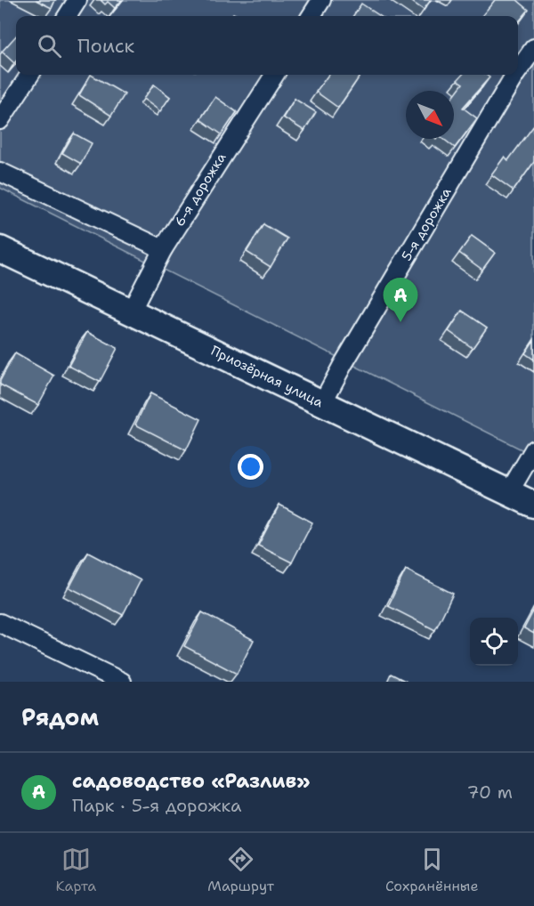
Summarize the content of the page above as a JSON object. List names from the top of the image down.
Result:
{
  "streets": {
    "street": ["6-я дорожка", "5-я дорожка", "Приозёрная улица"]
  },
  "crossings": [
    ["6-я дорожка", "Приозёрная улица"],
    ["5-я дорожка", "Приозёрная улица"]
  ],
  "north": "bottom right",
  "page": {
    "search": "Поиск",
    "pins": "A",
    "heading": "Рядом",
    "list": [
      {
        "mark": "A",
        "name": "садоводство «Разлив»",
        "note": "Парк · 5-я дорожка",
        "value": "70 m"
      }
    ],
    "nav": ["Карта", "Маршрут", "Сохранённые"]
  }
}
